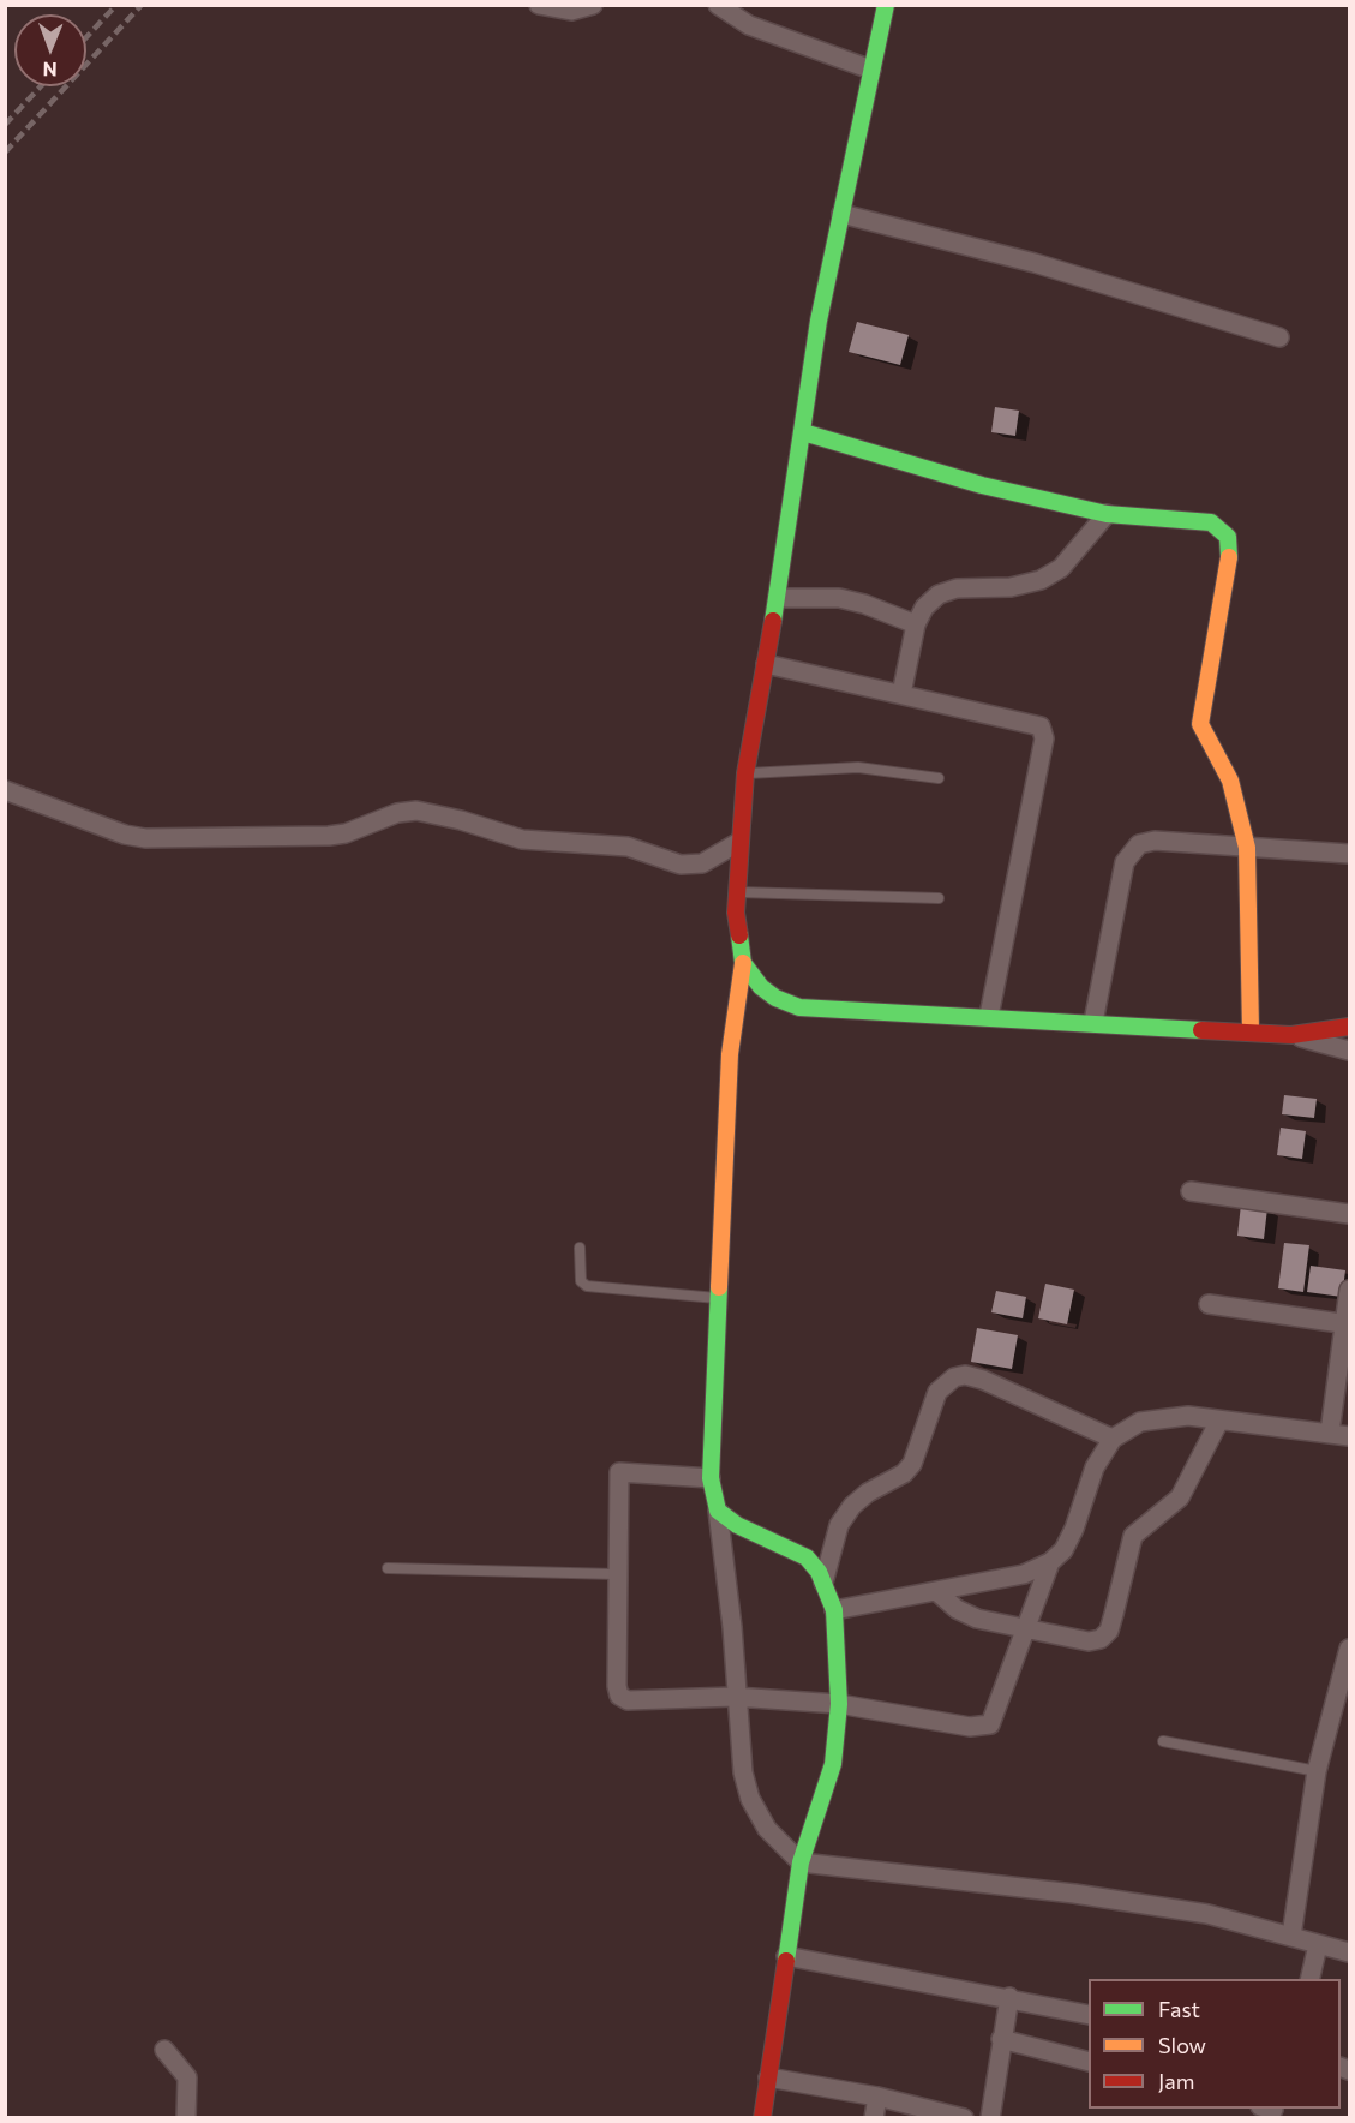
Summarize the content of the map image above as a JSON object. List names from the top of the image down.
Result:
{
  "legend": ["Fast", "Slow", "Jam"],
  "north": "bottom"
}
